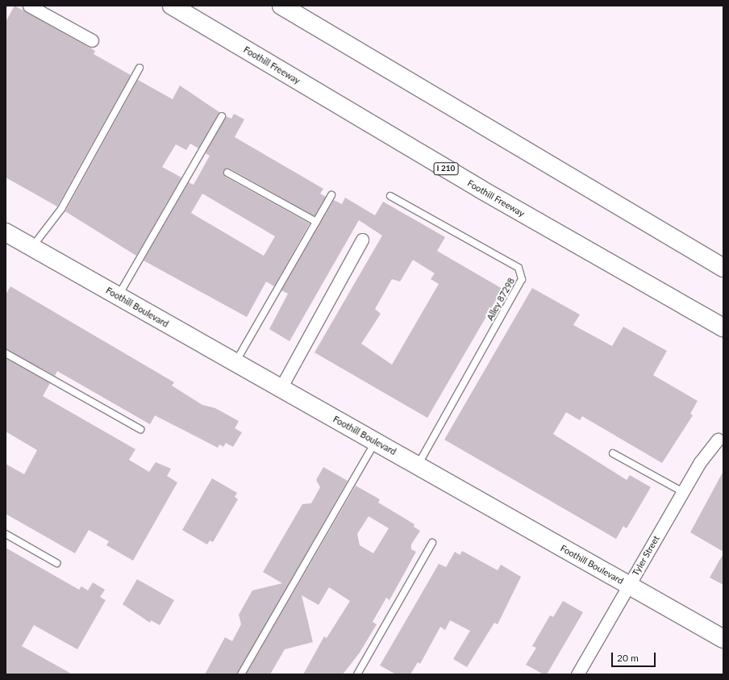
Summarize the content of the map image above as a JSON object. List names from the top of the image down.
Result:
{
  "streets": {
    "main road": ["Foothill Freeway", "I 210", "Foothill Boulevard"],
    "street": ["Tyler Street"],
    "lane": ["Alley 87298"]
  },
  "crossings": [
    ["Alley 87298", "Foothill Boulevard"],
    ["Foothill Boulevard", "Tyler Street"]
  ],
  "scale_bar": "20 m"
}
